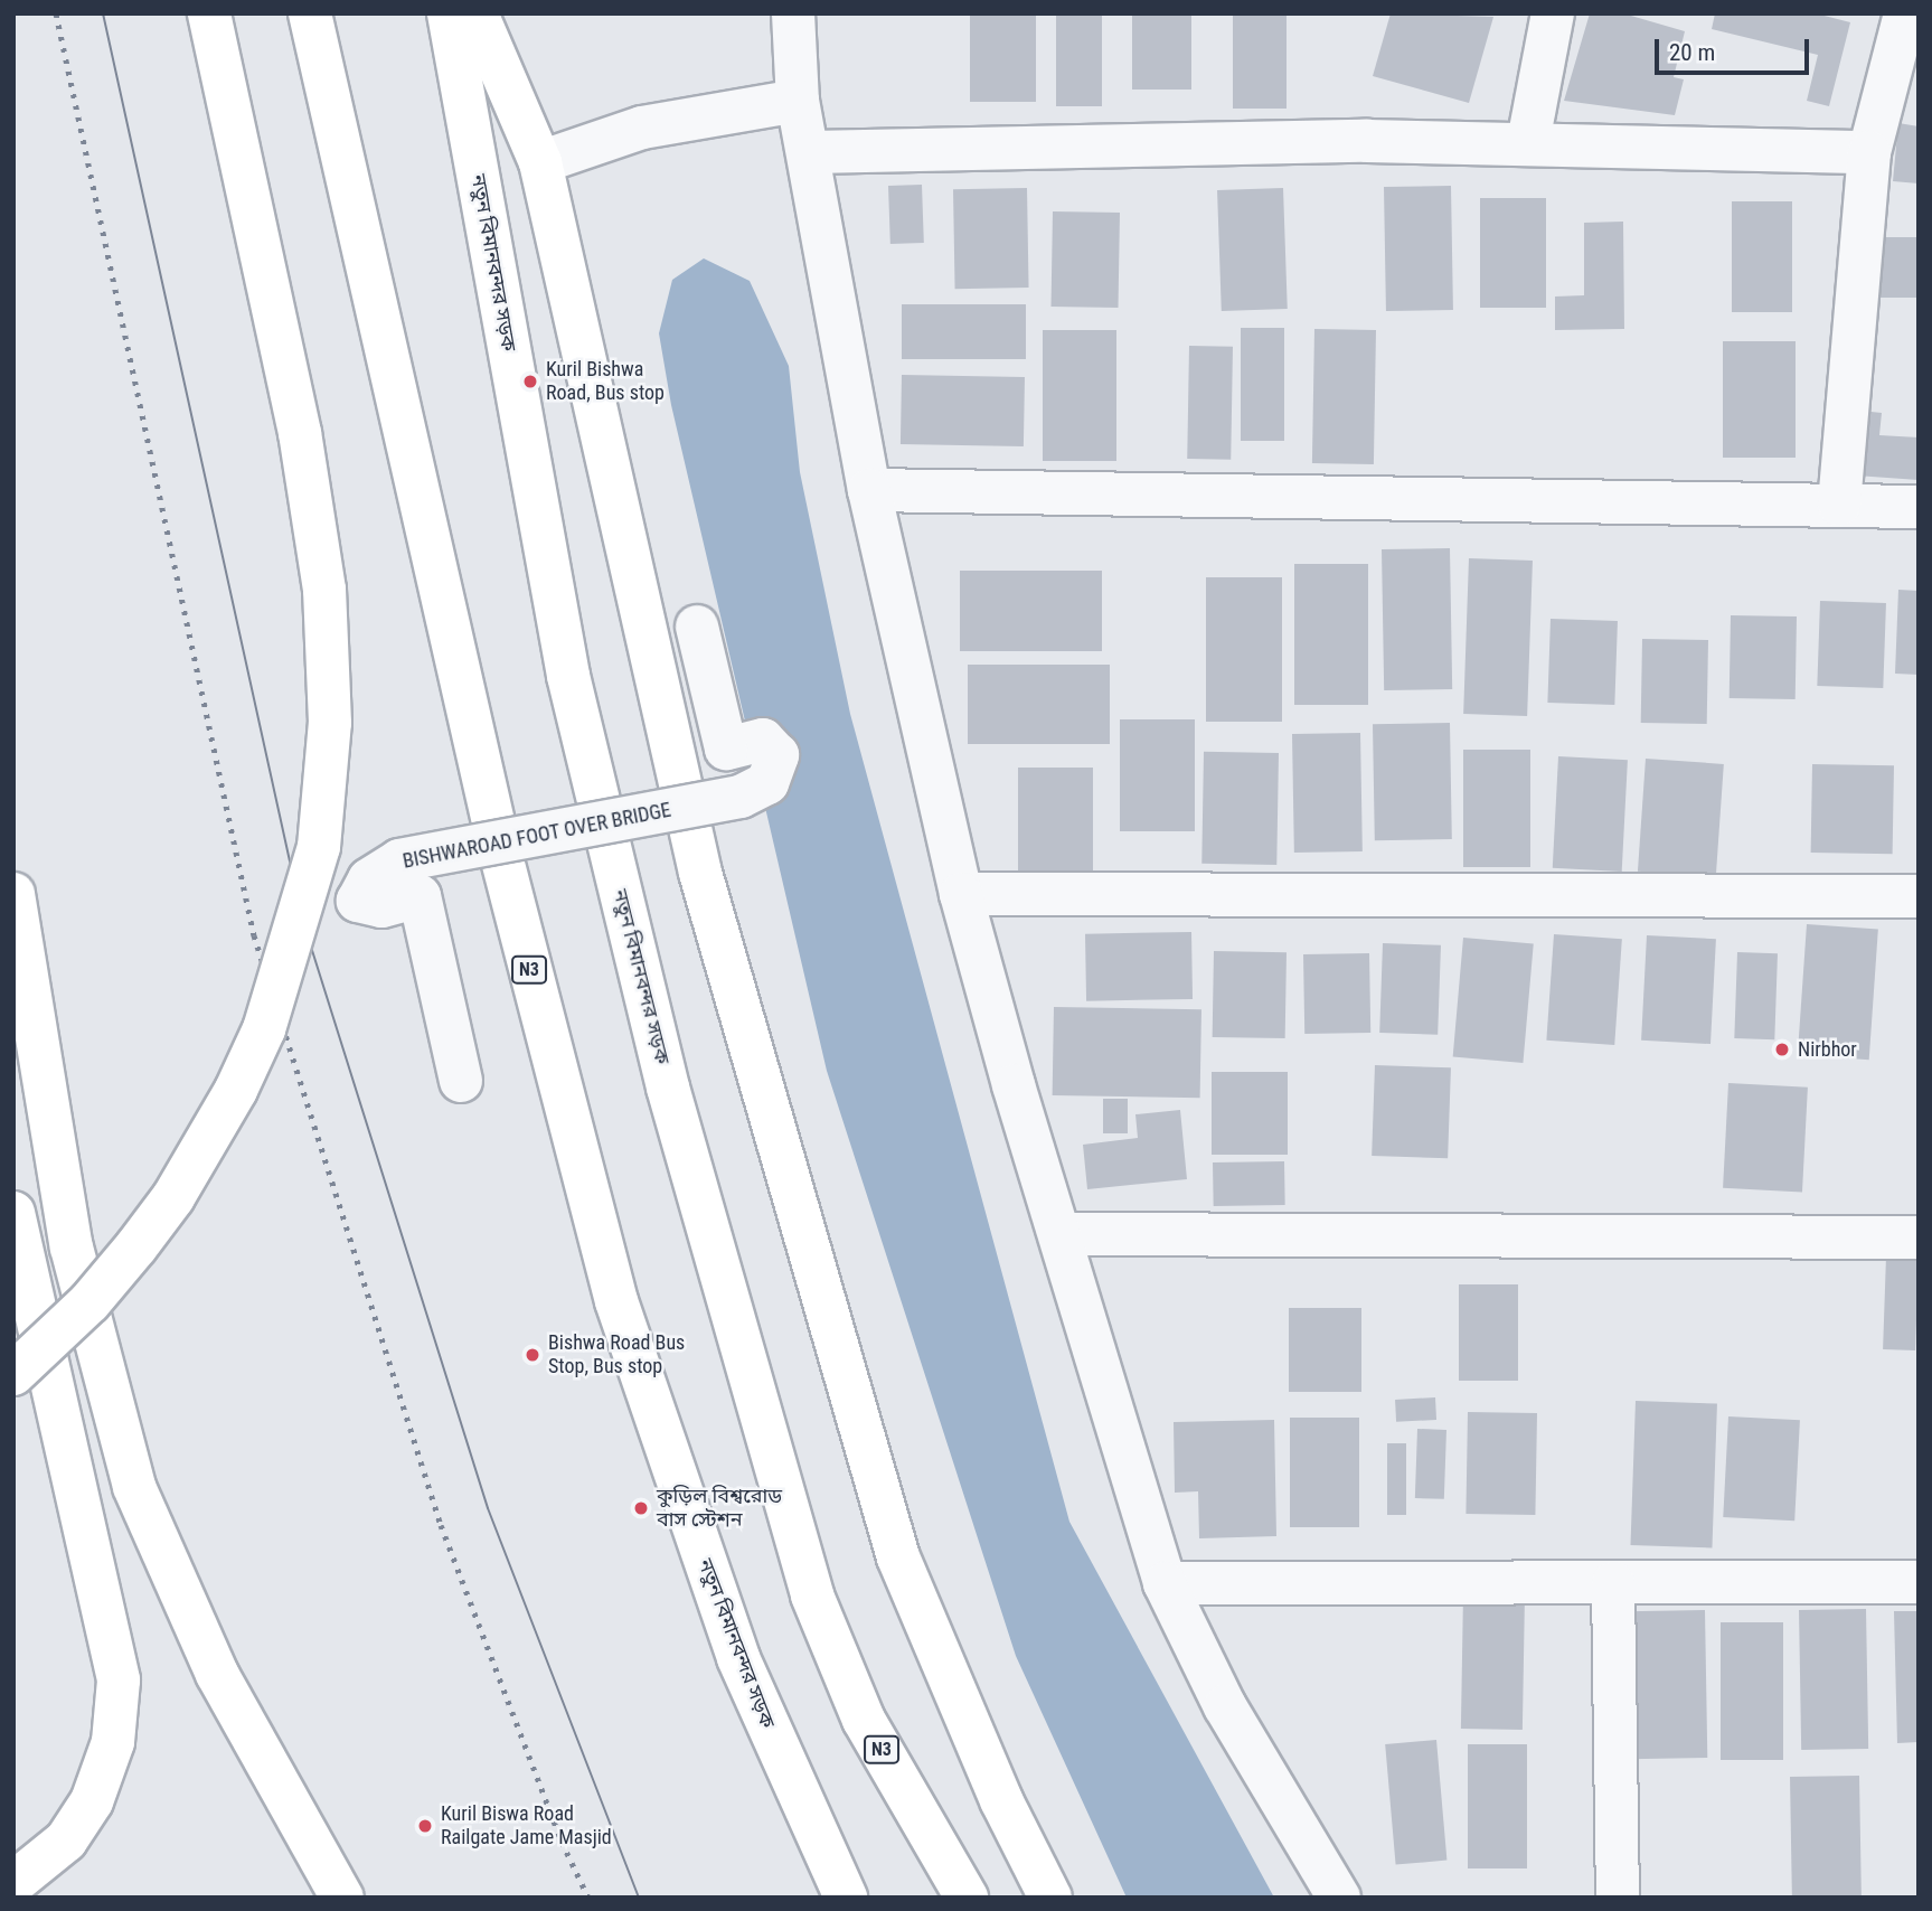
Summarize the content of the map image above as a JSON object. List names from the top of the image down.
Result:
{
  "streets": {
    "highway": ["নতুন বিমানবন্দর সড়ক", "N3"],
    "street": ["BISHWAROAD FOOT OVER BRIDGE"]
  },
  "places": [
    "Kuril Bishwa Road, Bus stop",
    "Nirbhor",
    "Bishwa Road Bus Stop, Bus stop",
    "কুড়িল বিশ্বরোড বাস স্টেশন",
    "Kuril Biswa Road Railgate Jame Masjid"
  ],
  "scale_bar": "20 m"
}
